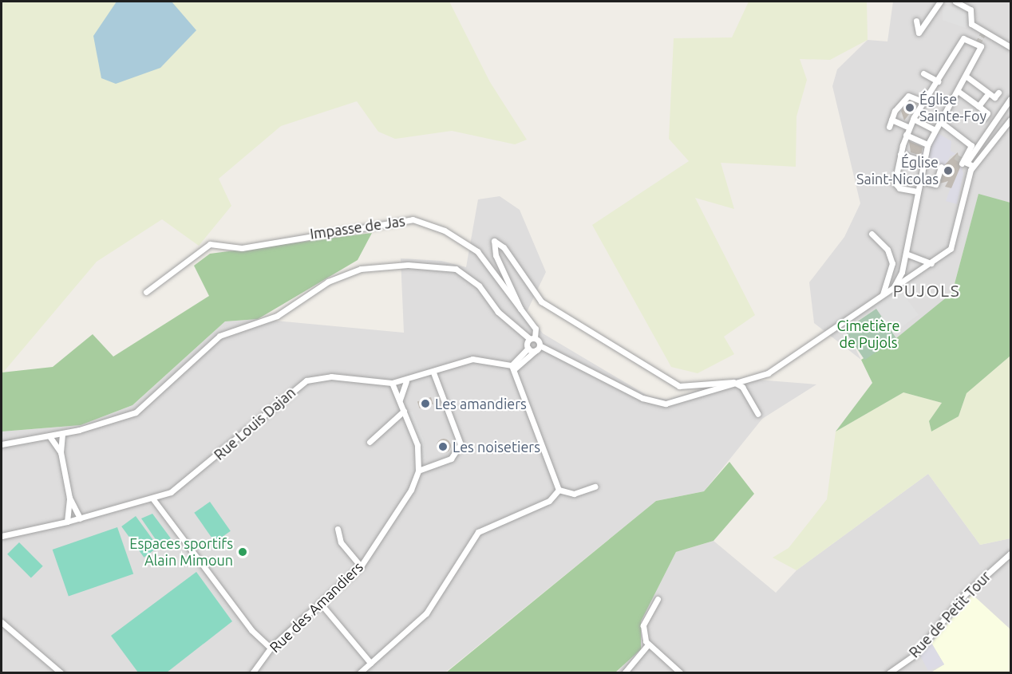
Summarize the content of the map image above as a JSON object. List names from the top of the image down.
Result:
{
  "streets": {
    "street": [
      "Impasse de Jas",
      "Rue Louis Dajan",
      "Rue des Amandiers",
      "Rue de Petit Tour"
    ]
  },
  "crossings": [
    ["Rue Louis Dajan", "Rue des Amandiers"]
  ],
  "districts": ["PUJOLS"],
  "parks": ["Cimetière de Pujols"],
  "places": [
    "Église Sainte-Foy",
    "Église Saint-Nicolas",
    "Les amandiers",
    "Les noisetiers",
    "Espaces sportifs Alain Mimoun"
  ]
}
